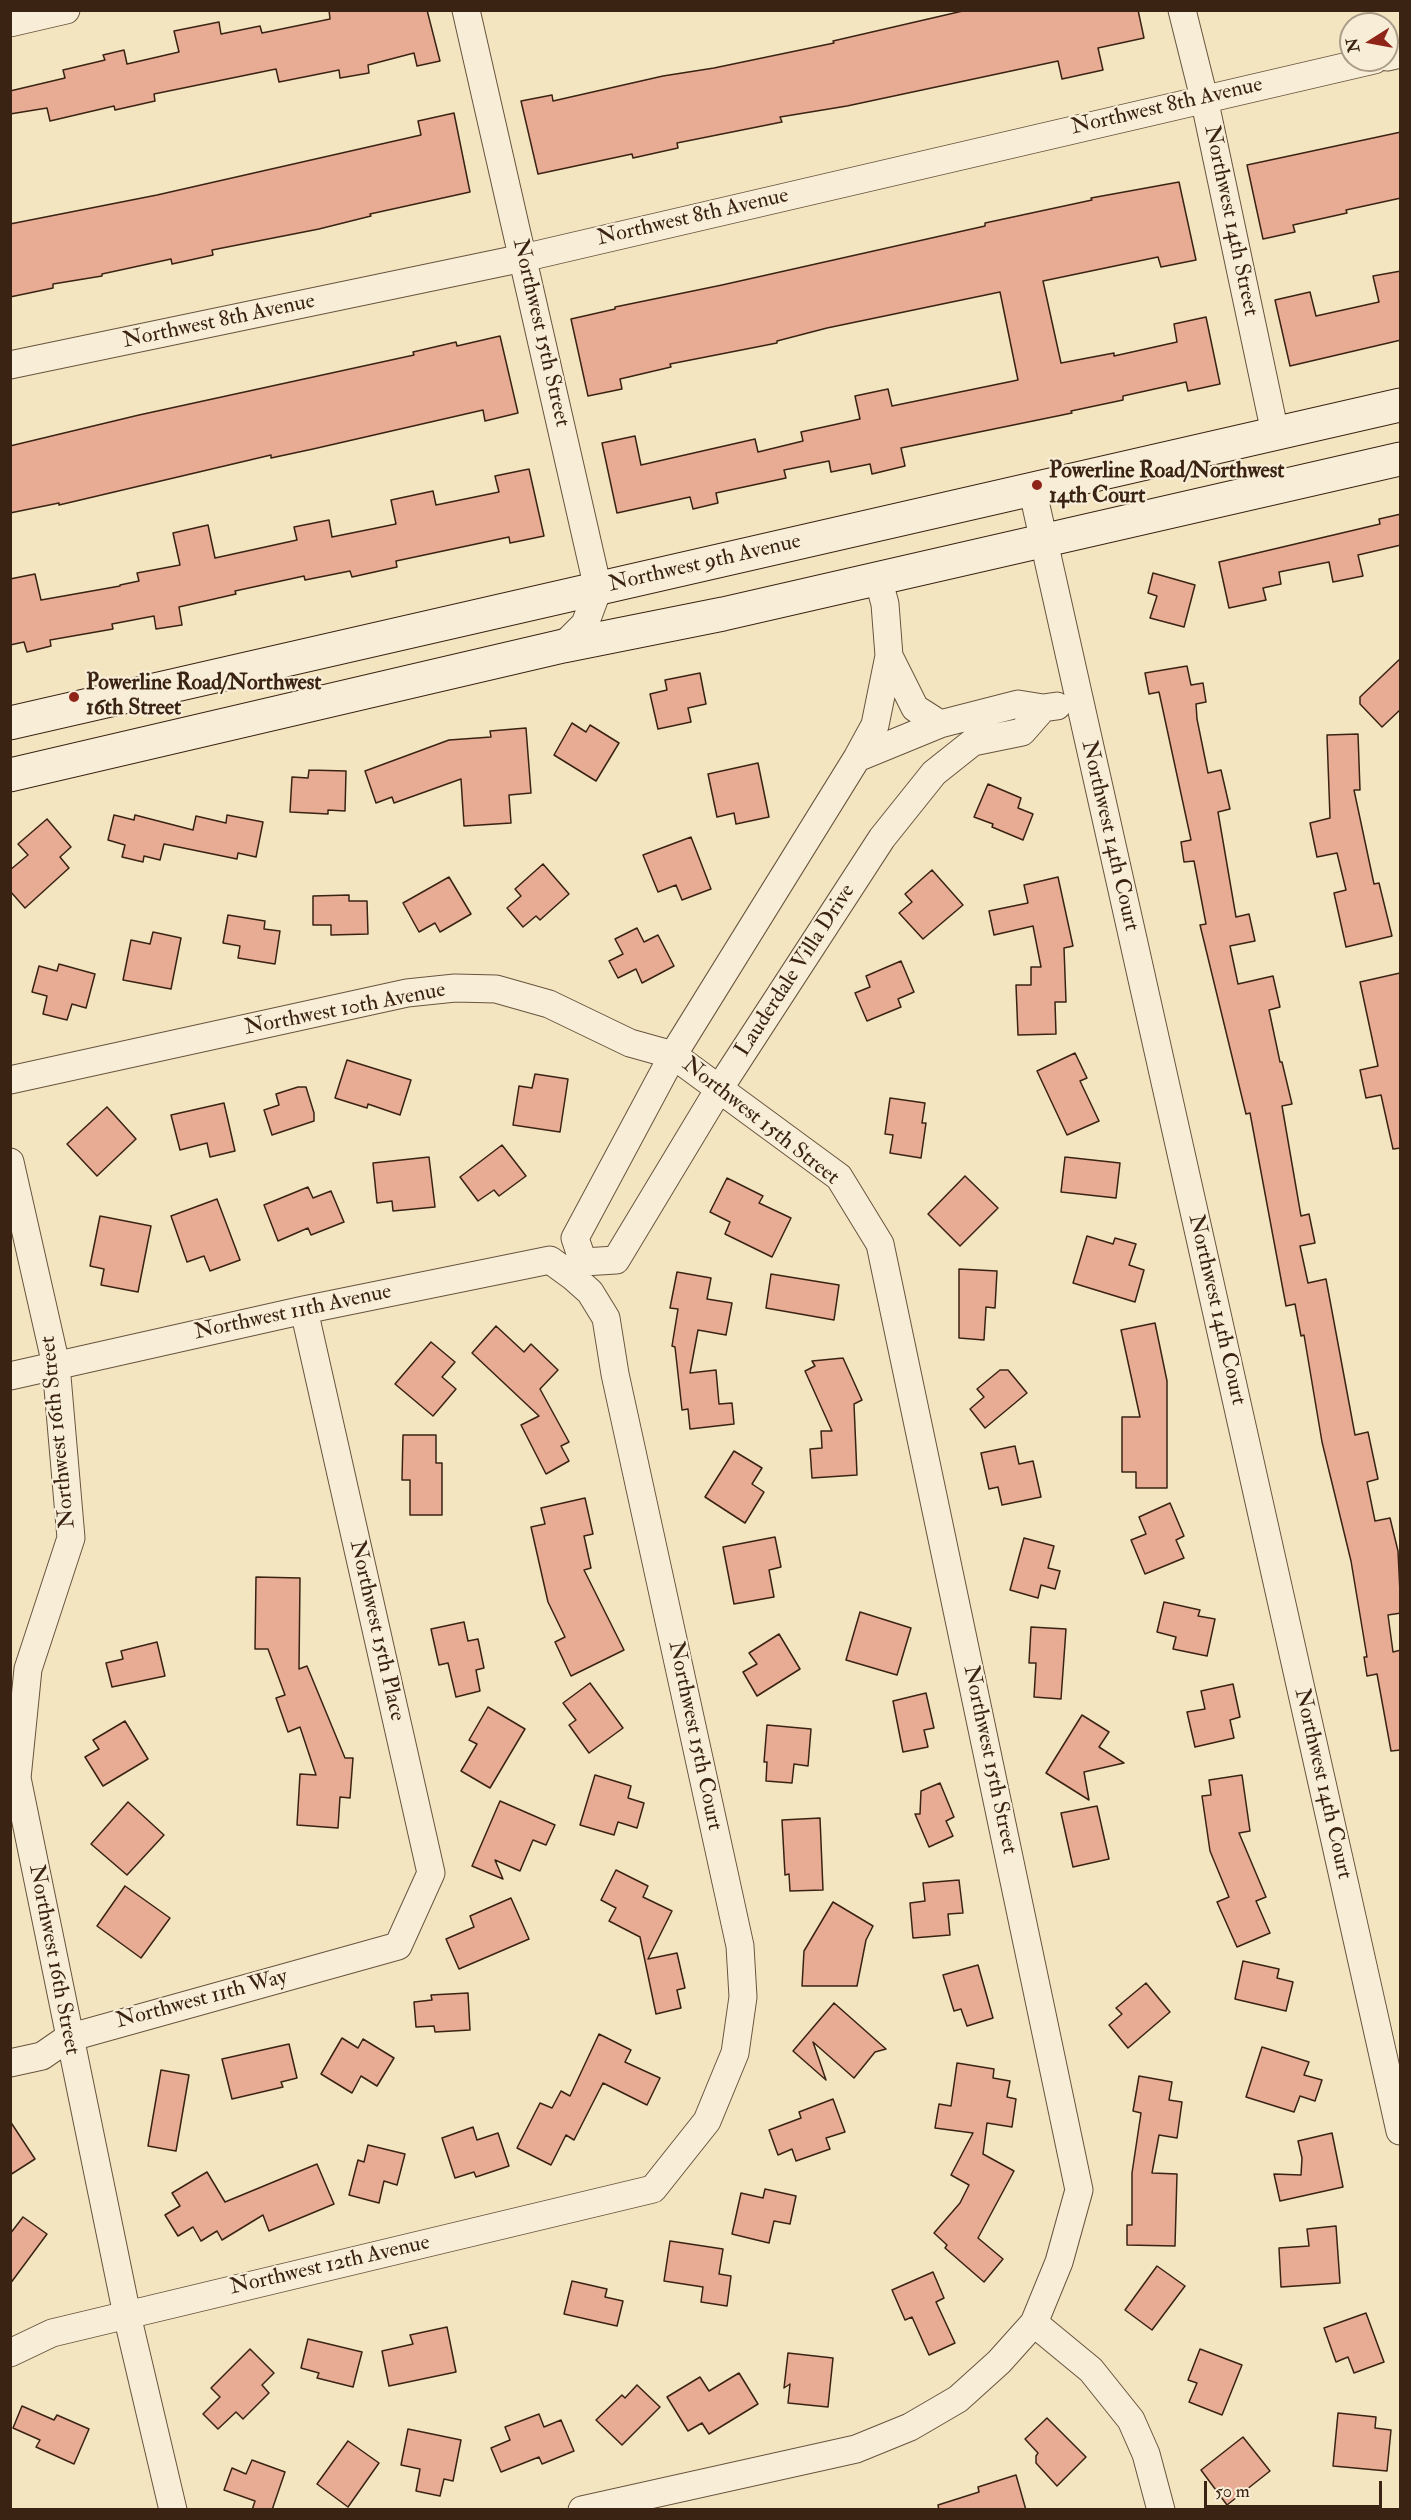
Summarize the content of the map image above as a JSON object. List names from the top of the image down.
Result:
{
  "streets": {
    "main road": ["Northwest 9th Avenue"],
    "street": [
      "Northwest 8th Avenue",
      "Northwest 14th Street",
      "Northwest 15th Street",
      "Northwest 14th Court",
      "Lauderdale Villa Drive",
      "Northwest 10th Avenue",
      "Northwest 11th Avenue",
      "Northwest 16th Street",
      "Northwest 15th Place",
      "Northwest 15th Court",
      "Northwest 11th Way",
      "Northwest 12th Avenue"
    ]
  },
  "crossings": [
    ["Northwest 8th Avenue", "Northwest 14th Street"],
    ["Northwest 8th Avenue", "Northwest 15th Street"],
    ["Northwest 14th Street", "Northwest 9th Avenue"],
    ["Northwest 15th Street", "Northwest 9th Avenue"],
    ["Northwest 15th Street", "Lauderdale Villa Drive"],
    ["Northwest 15th Street", "Northwest 10th Avenue"],
    ["Northwest 9th Avenue", "Northwest 14th Court"],
    ["Lauderdale Villa Drive", "Northwest 11th Avenue"],
    ["Lauderdale Villa Drive", "Northwest 15th Court"],
    ["Northwest 11th Avenue", "Northwest 16th Street"],
    ["Northwest 11th Avenue", "Northwest 15th Place"],
    ["Northwest 11th Avenue", "Northwest 15th Court"],
    ["Northwest 16th Street", "Northwest 11th Way"],
    ["Northwest 16th Street", "Northwest 12th Avenue"],
    ["Northwest 15th Place", "Northwest 11th Way"],
    ["Northwest 15th Court", "Northwest 12th Avenue"]
  ],
  "places": ["Powerline Road/Northwest 14th Court", "Powerline Road/Northwest 16th Street"],
  "scale_bar": "50 m",
  "north": "left"
}
